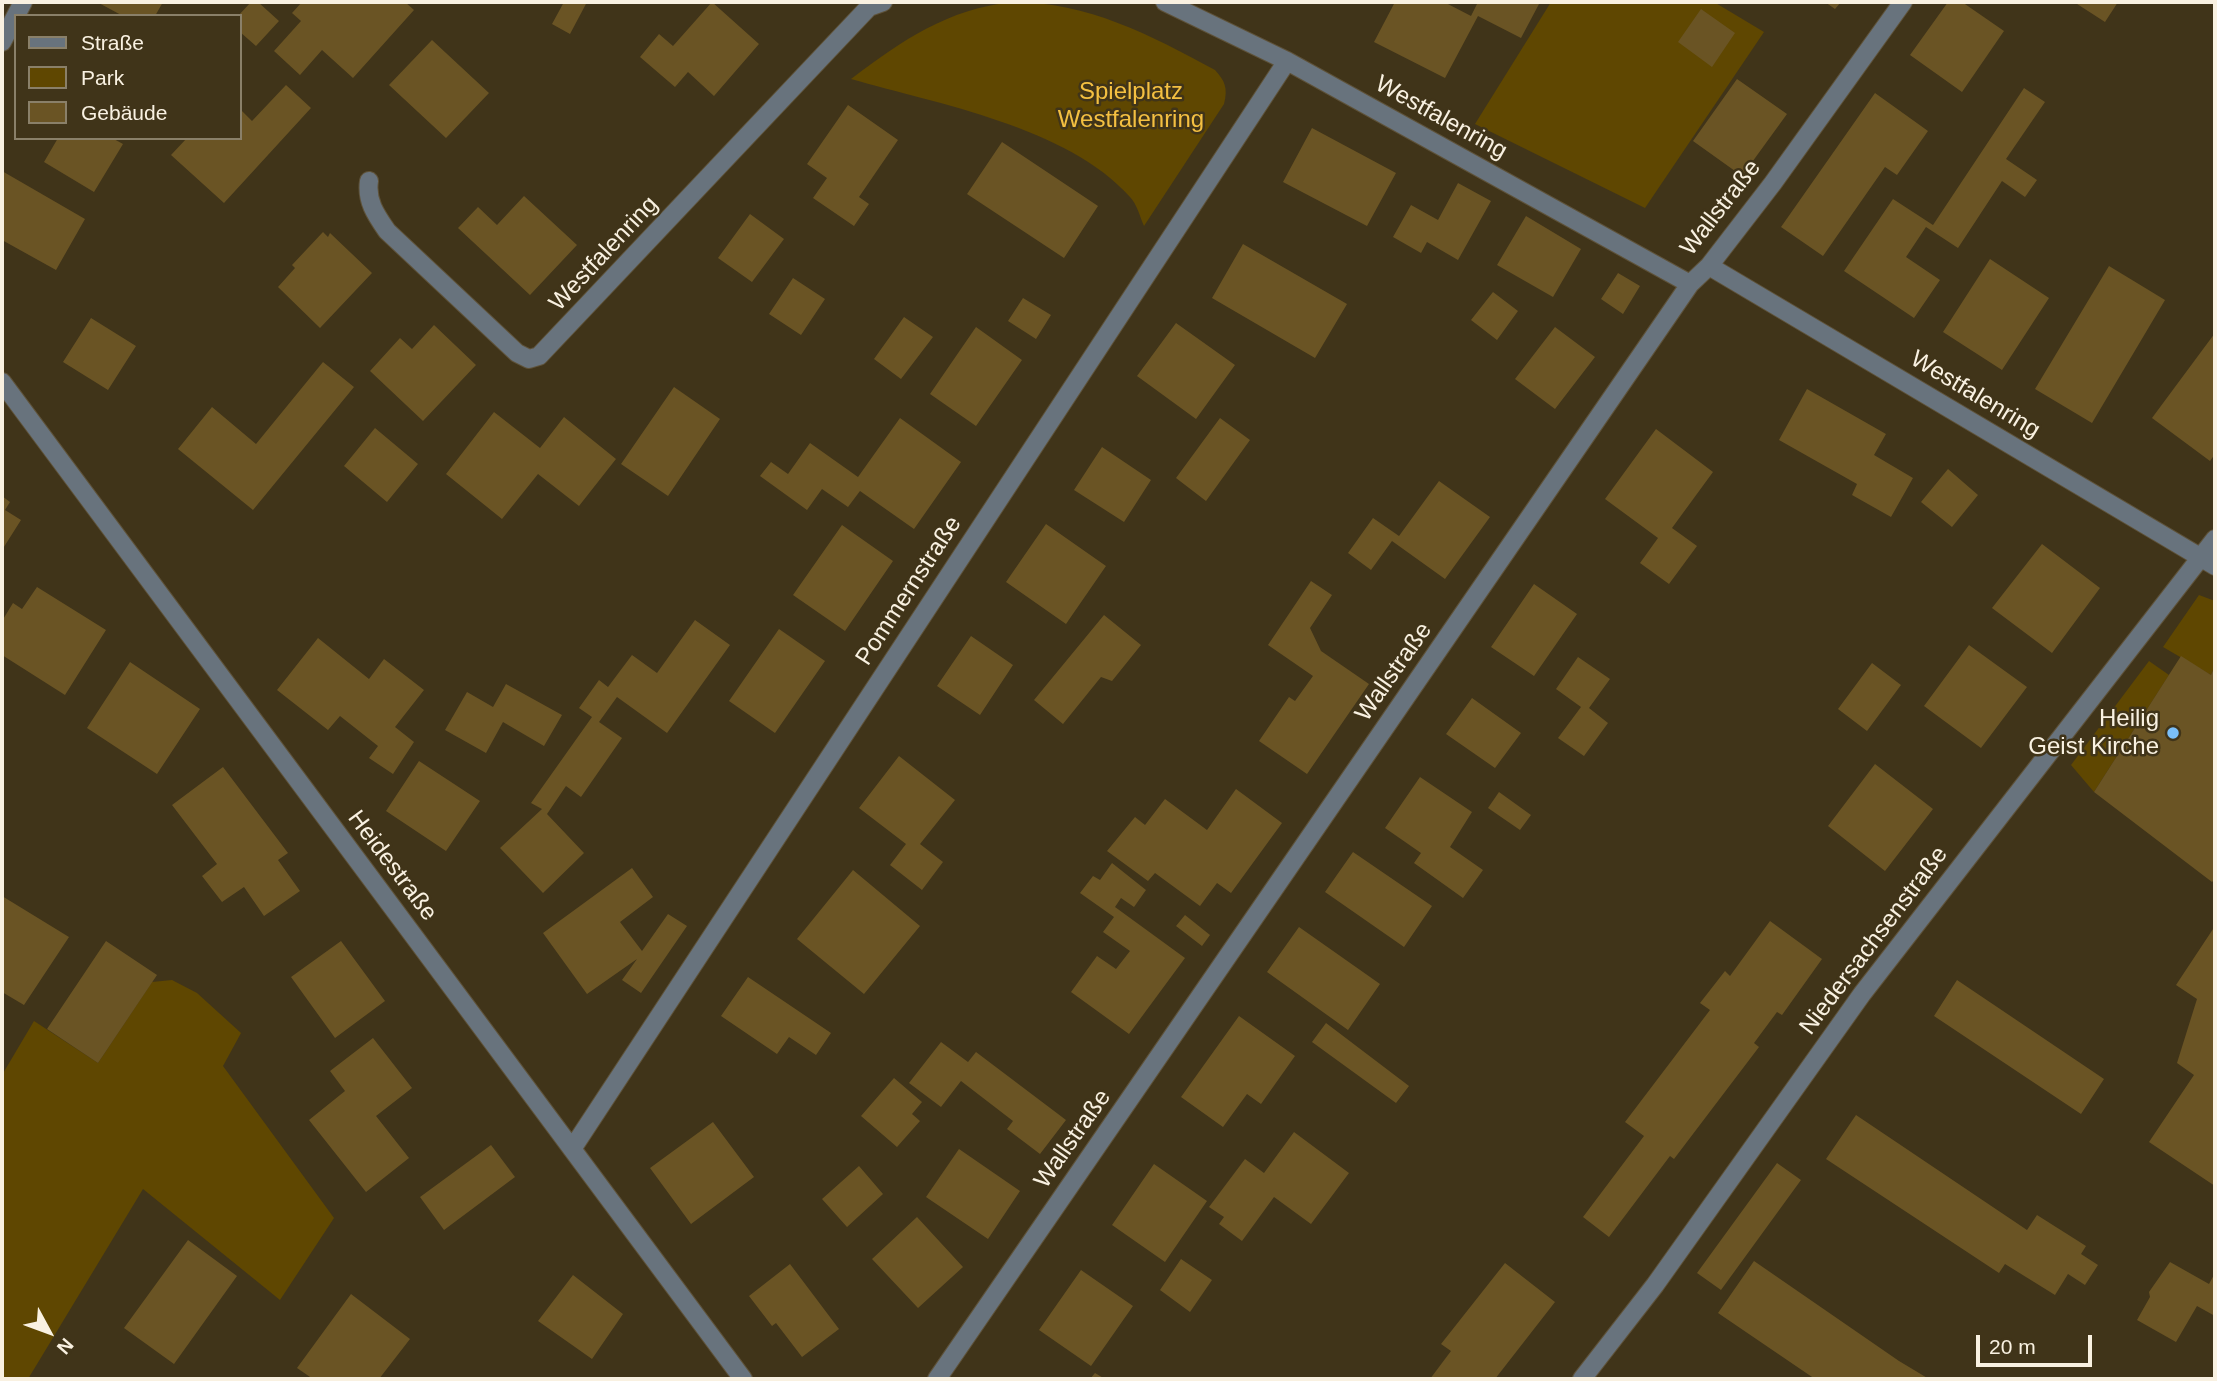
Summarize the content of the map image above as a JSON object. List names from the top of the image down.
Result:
{
  "streets": {
    "street": [
      "Westfalenring",
      "Wallstraße",
      "Pommernstraße",
      "Heidestraße",
      "Niedersachsenstraße"
    ]
  },
  "crossings": [
    ["Westfalenring", "Wallstraße"],
    ["Westfalenring", "Pommernstraße"],
    ["Westfalenring", "Niedersachsenstraße"],
    ["Pommernstraße", "Heidestraße"]
  ],
  "parks": ["Spielplatz Westfalenring"],
  "places": ["Heilig Geist Kirche"],
  "legend": ["Straße", "Park", "Gebäude"],
  "scale_bar": "20 m",
  "north": "bottom right"
}
